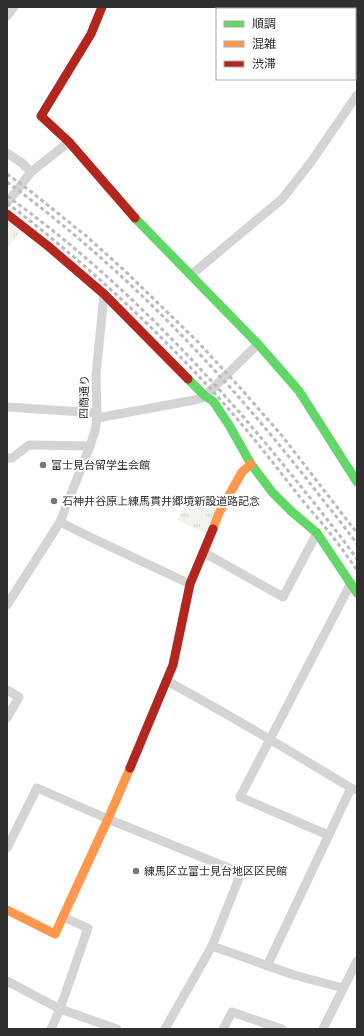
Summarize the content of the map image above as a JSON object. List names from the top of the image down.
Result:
{
  "streets": {
    "street": ["四商通り"]
  },
  "places": ["富士見台留学生会館", "石神井谷原上練馬貫井郷境新設道路記念", "練馬区立富士見台地区区民館"],
  "legend": ["順調", "混雑", "渋滞"]
}
